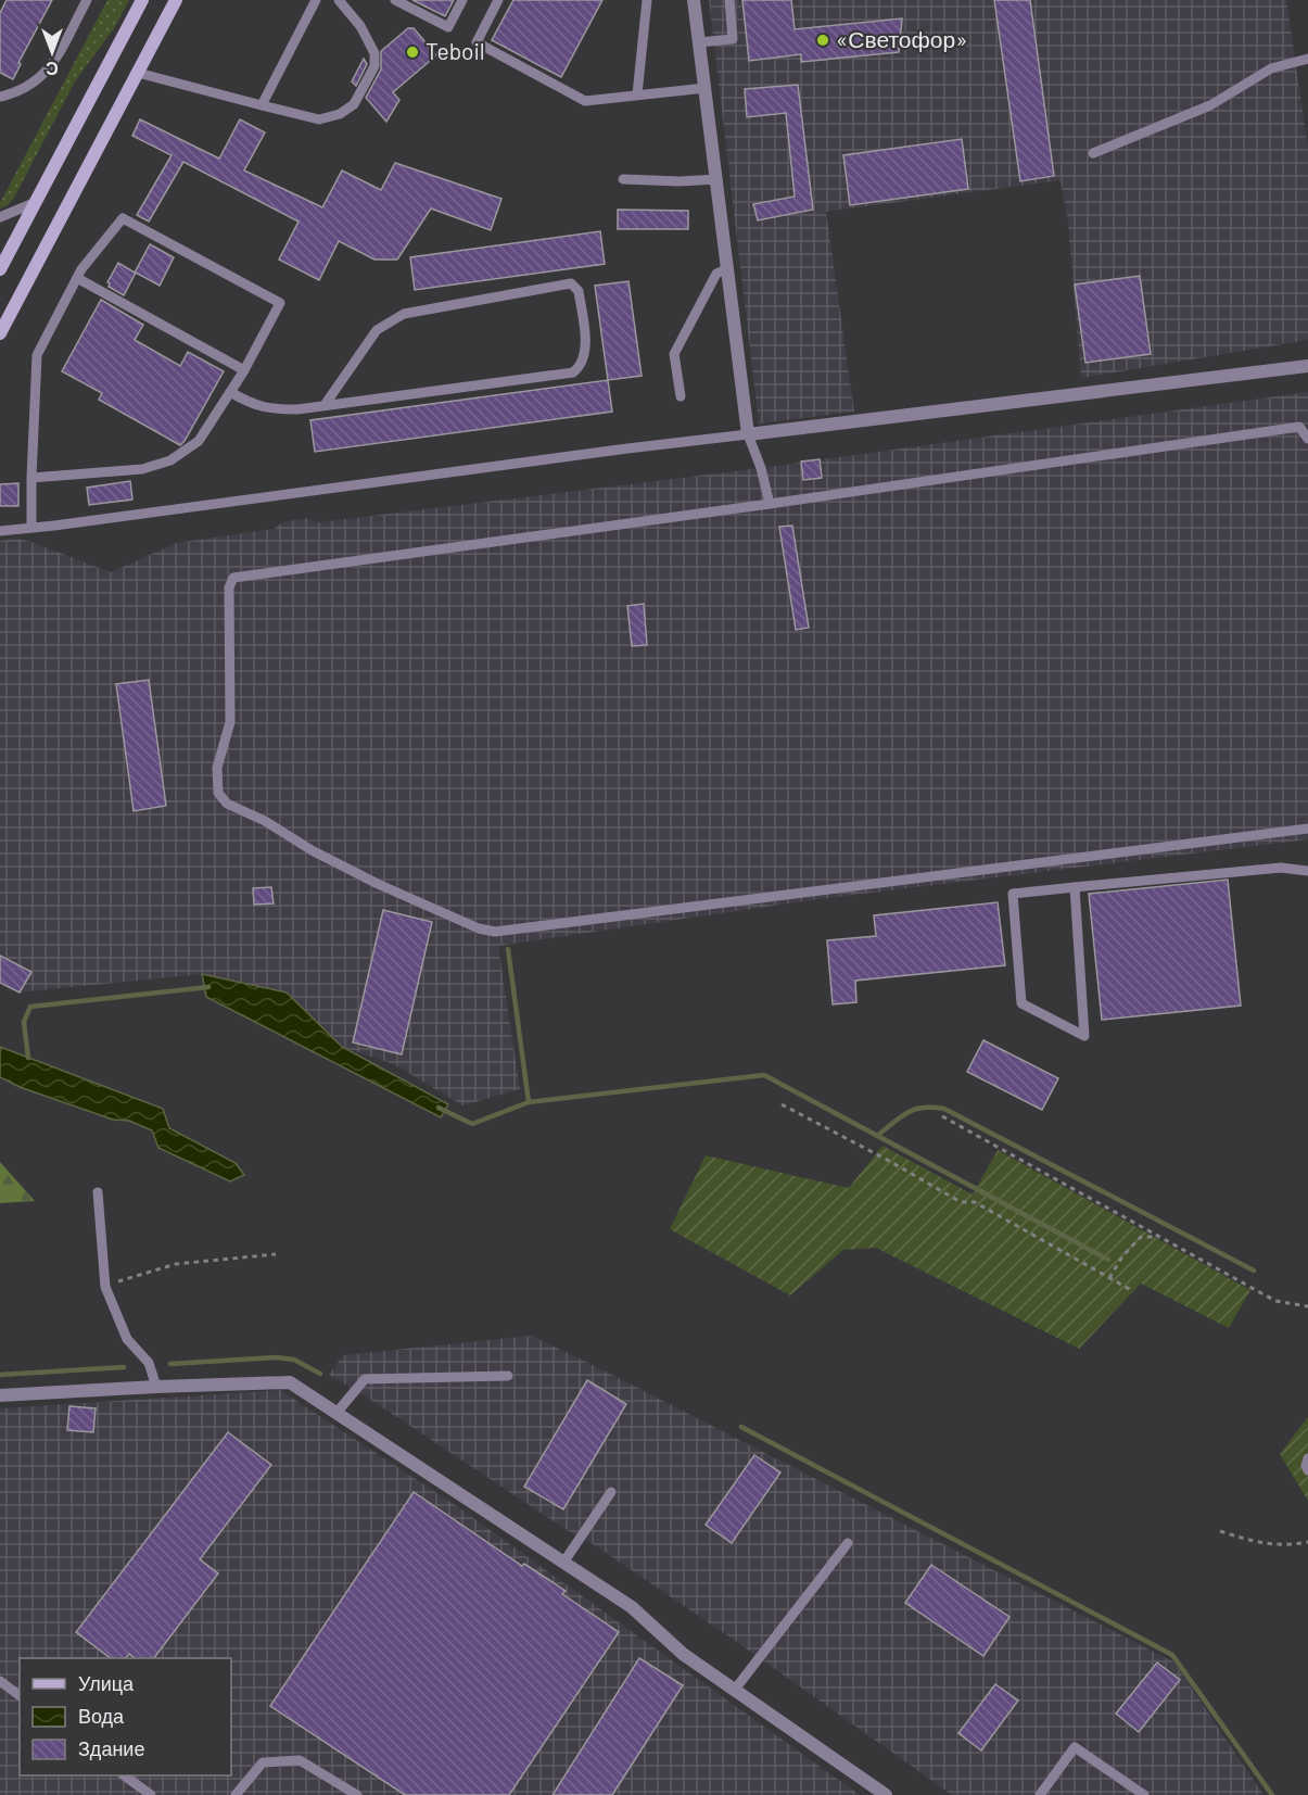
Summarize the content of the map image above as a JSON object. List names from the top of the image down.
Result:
{
  "places": ["«Светофор»", "Teboil"],
  "legend": ["Улица", "Вода", "Здание"],
  "north": "bottom"
}
